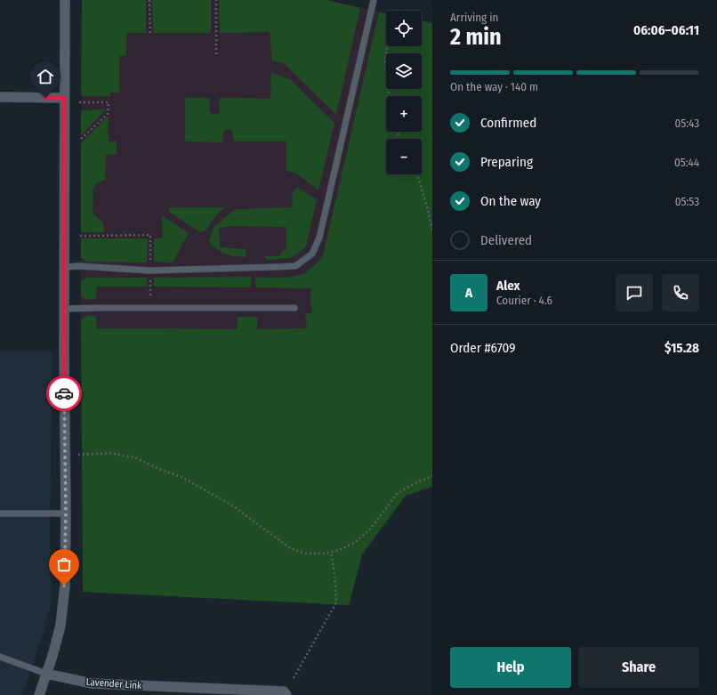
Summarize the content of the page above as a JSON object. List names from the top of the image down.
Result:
{
  "streets": {
    "street": ["Lavender Link"]
  },
  "page": {
    "heading": ["2 min", "Arriving in", "06:06–06:11"],
    "panel": [
      "Alex",
      "Courier · 4.6",
      "Order #6709",
      "$15.28"
    ],
    "map_buttons": ["+", "−"],
    "bar": "On the way · 140 m",
    "list": [
      ["Confirmed", "05:43"],
      ["Preparing", "05:44"],
      ["On the way", "05:53"],
      "Delivered"
    ],
    "round": "A",
    "buttons": ["Help", "Share"]
  }
}
